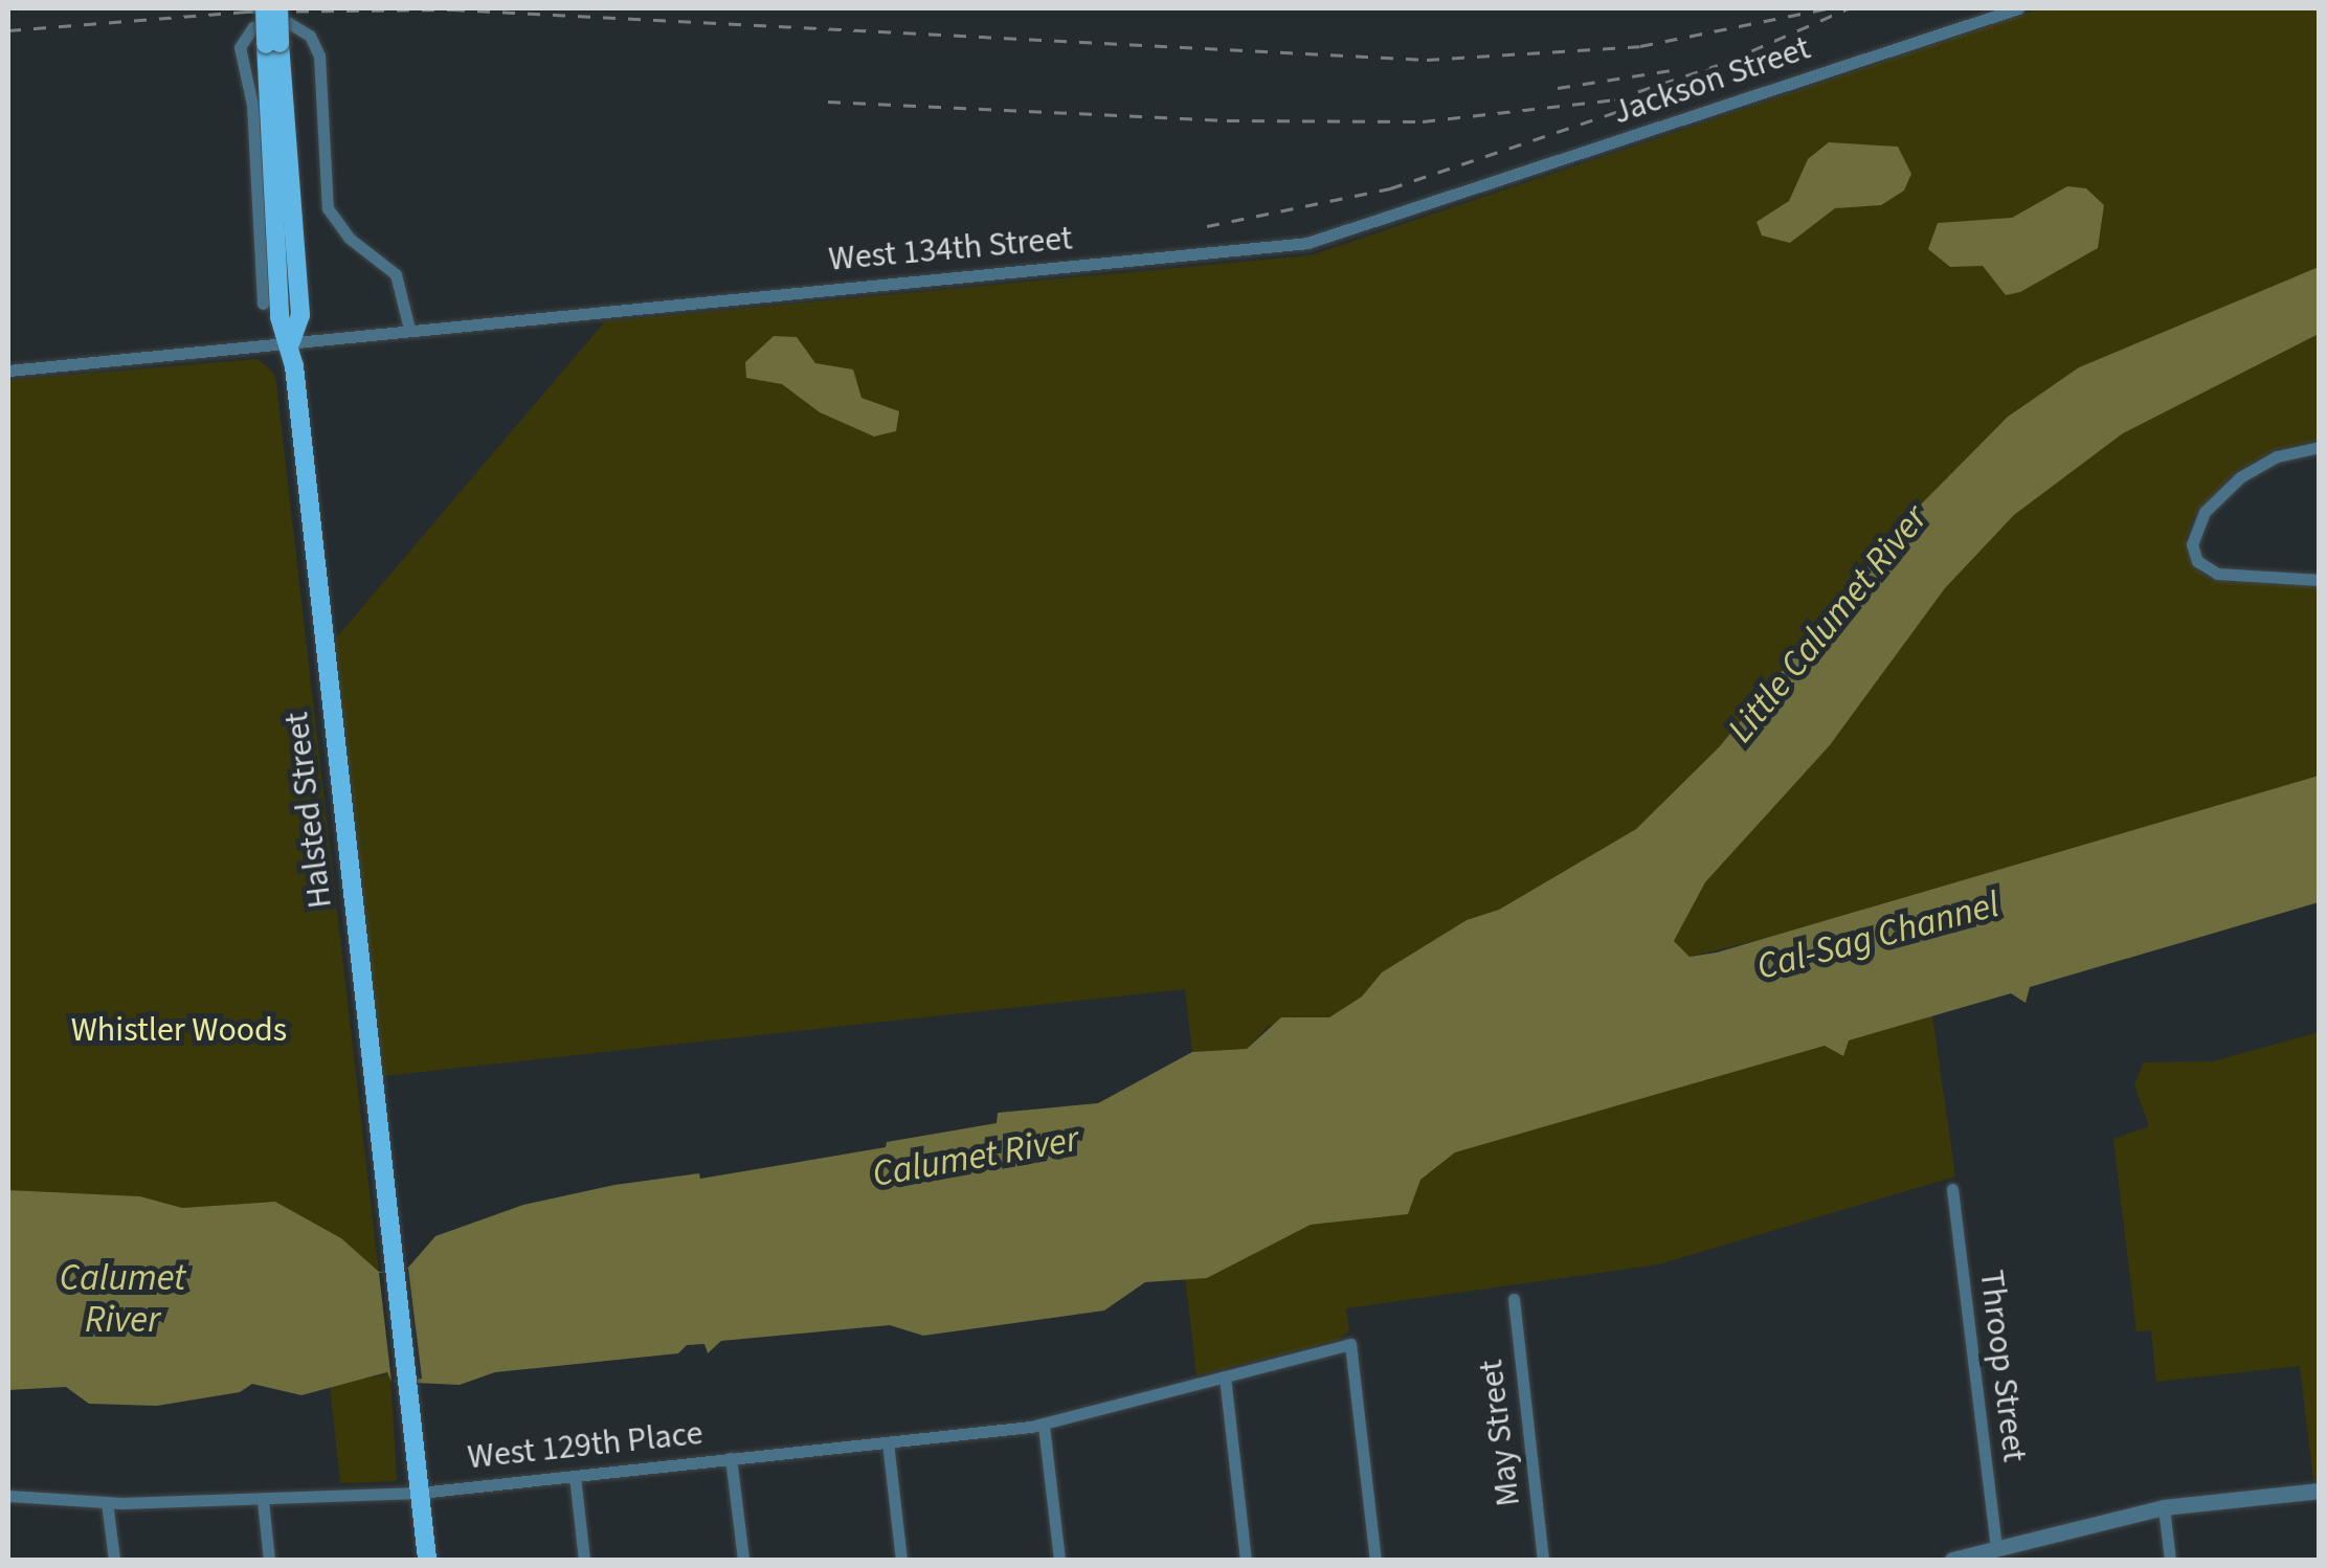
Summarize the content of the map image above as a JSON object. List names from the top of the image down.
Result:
{
  "streets": {
    "main road": ["Halsted Street"],
    "street": [
      "Jackson Street",
      "West 134th Street",
      "Throop Street",
      "May Street",
      "West 129th Place"
    ]
  },
  "crossings": [
    ["Jackson Street", "West 134th Street"],
    ["West 134th Street", "Halsted Street"],
    ["Halsted Street", "West 129th Place"]
  ],
  "water": ["Little Calumet River", "Cal-Sag Channel", "Calumet River"],
  "parks": ["Whistler Woods"]
}
